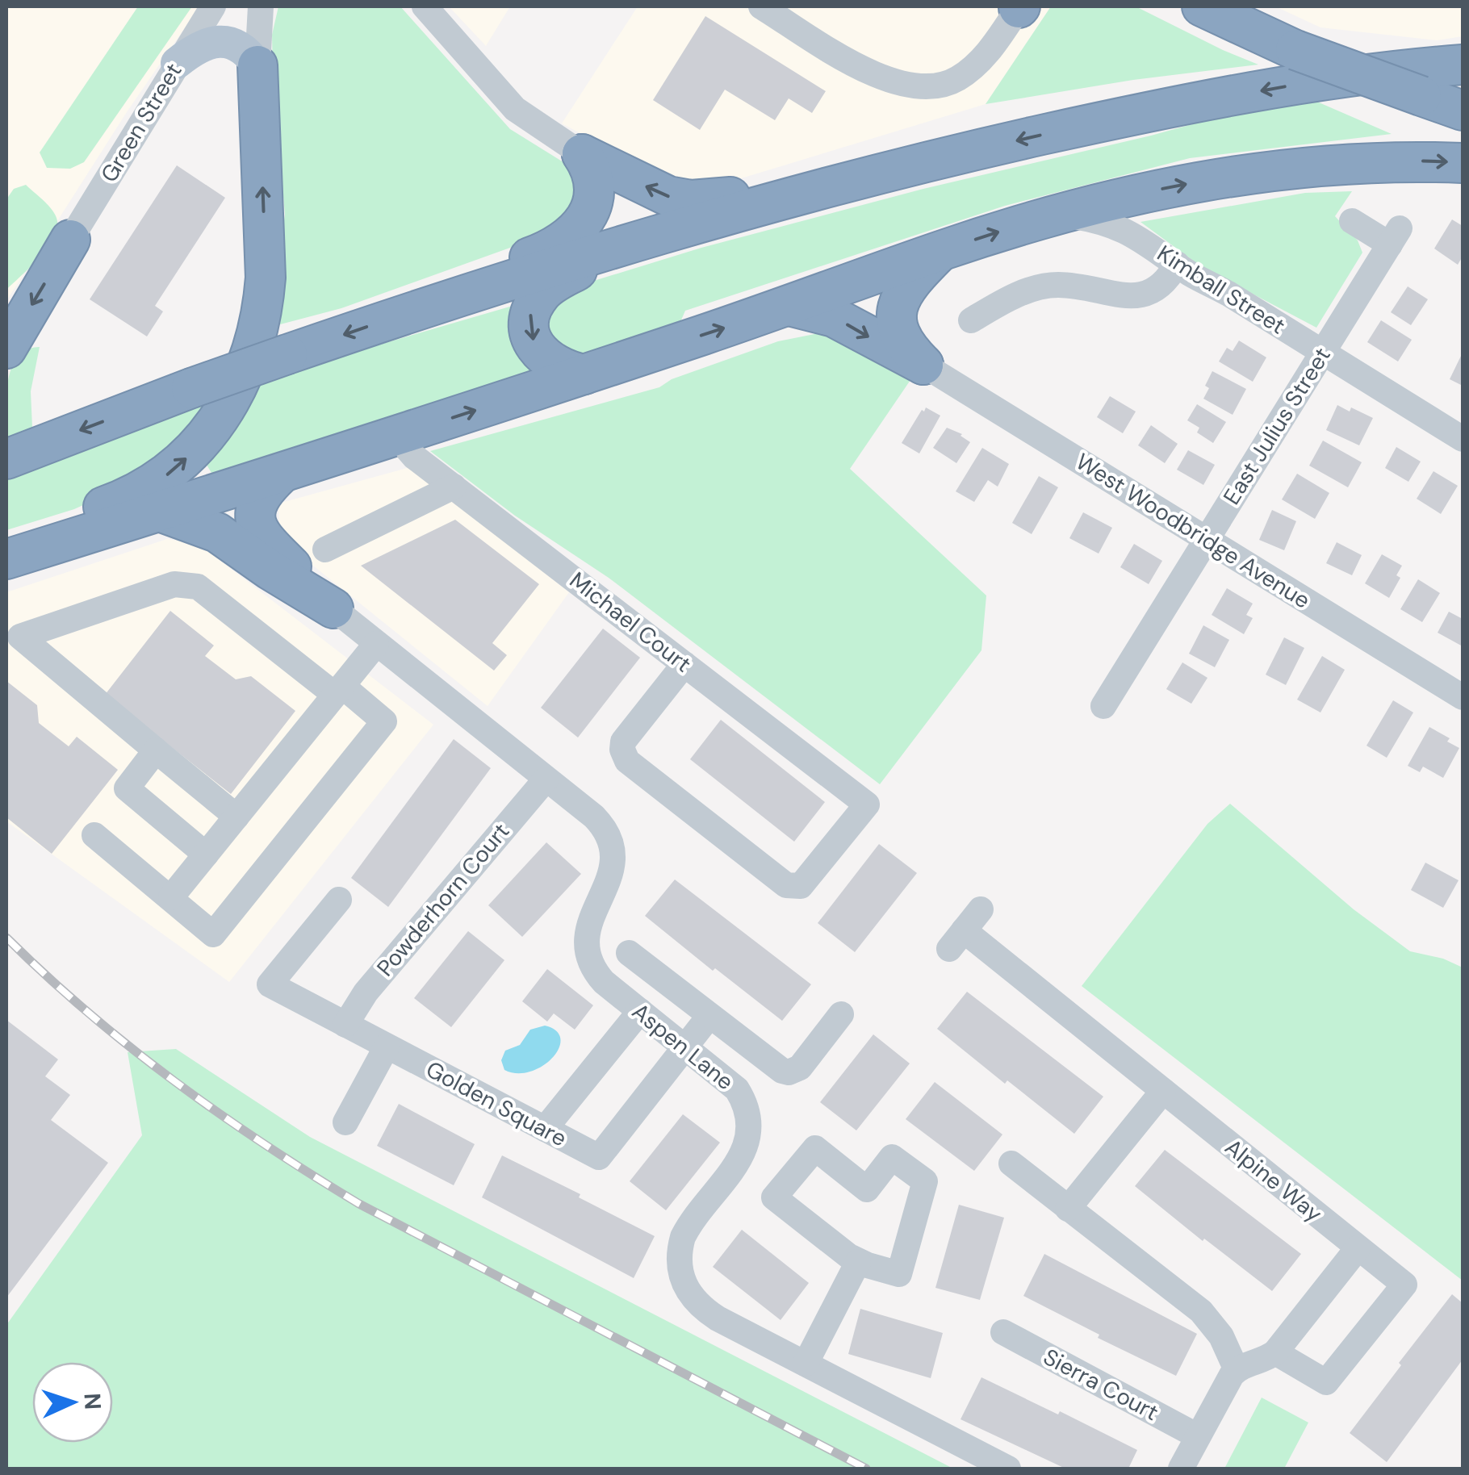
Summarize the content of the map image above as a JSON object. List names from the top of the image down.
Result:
{
  "streets": {
    "street": [
      "Green Street",
      "Kimball Street",
      "East Julius Street",
      "West Woodbridge Avenue",
      "Michael Court",
      "Powderhorn Court",
      "Aspen Lane",
      "Golden Square",
      "Alpine Way",
      "Sierra Court"
    ]
  },
  "crossings": [
    ["Kimball Street", "East Julius Street"],
    ["East Julius Street", "West Woodbridge Avenue"],
    ["Powderhorn Court", "Aspen Lane"],
    ["Powderhorn Court", "Golden Square"],
    ["Aspen Lane", "Golden Square"]
  ],
  "north": "right"
}
